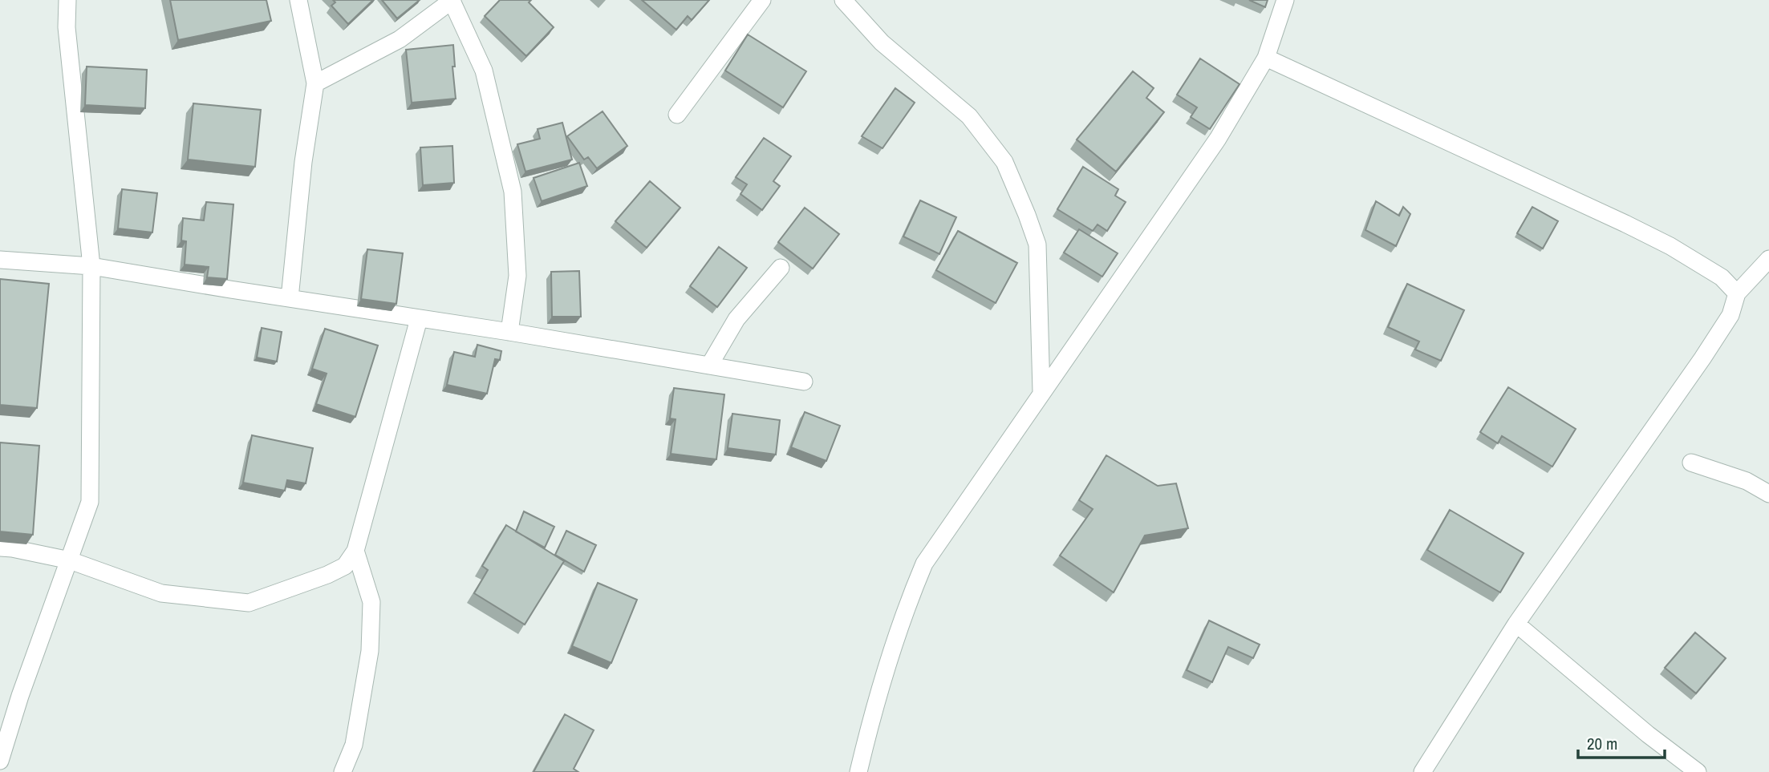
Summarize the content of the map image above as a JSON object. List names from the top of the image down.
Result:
{
  "scale_bar": "20 m"
}
